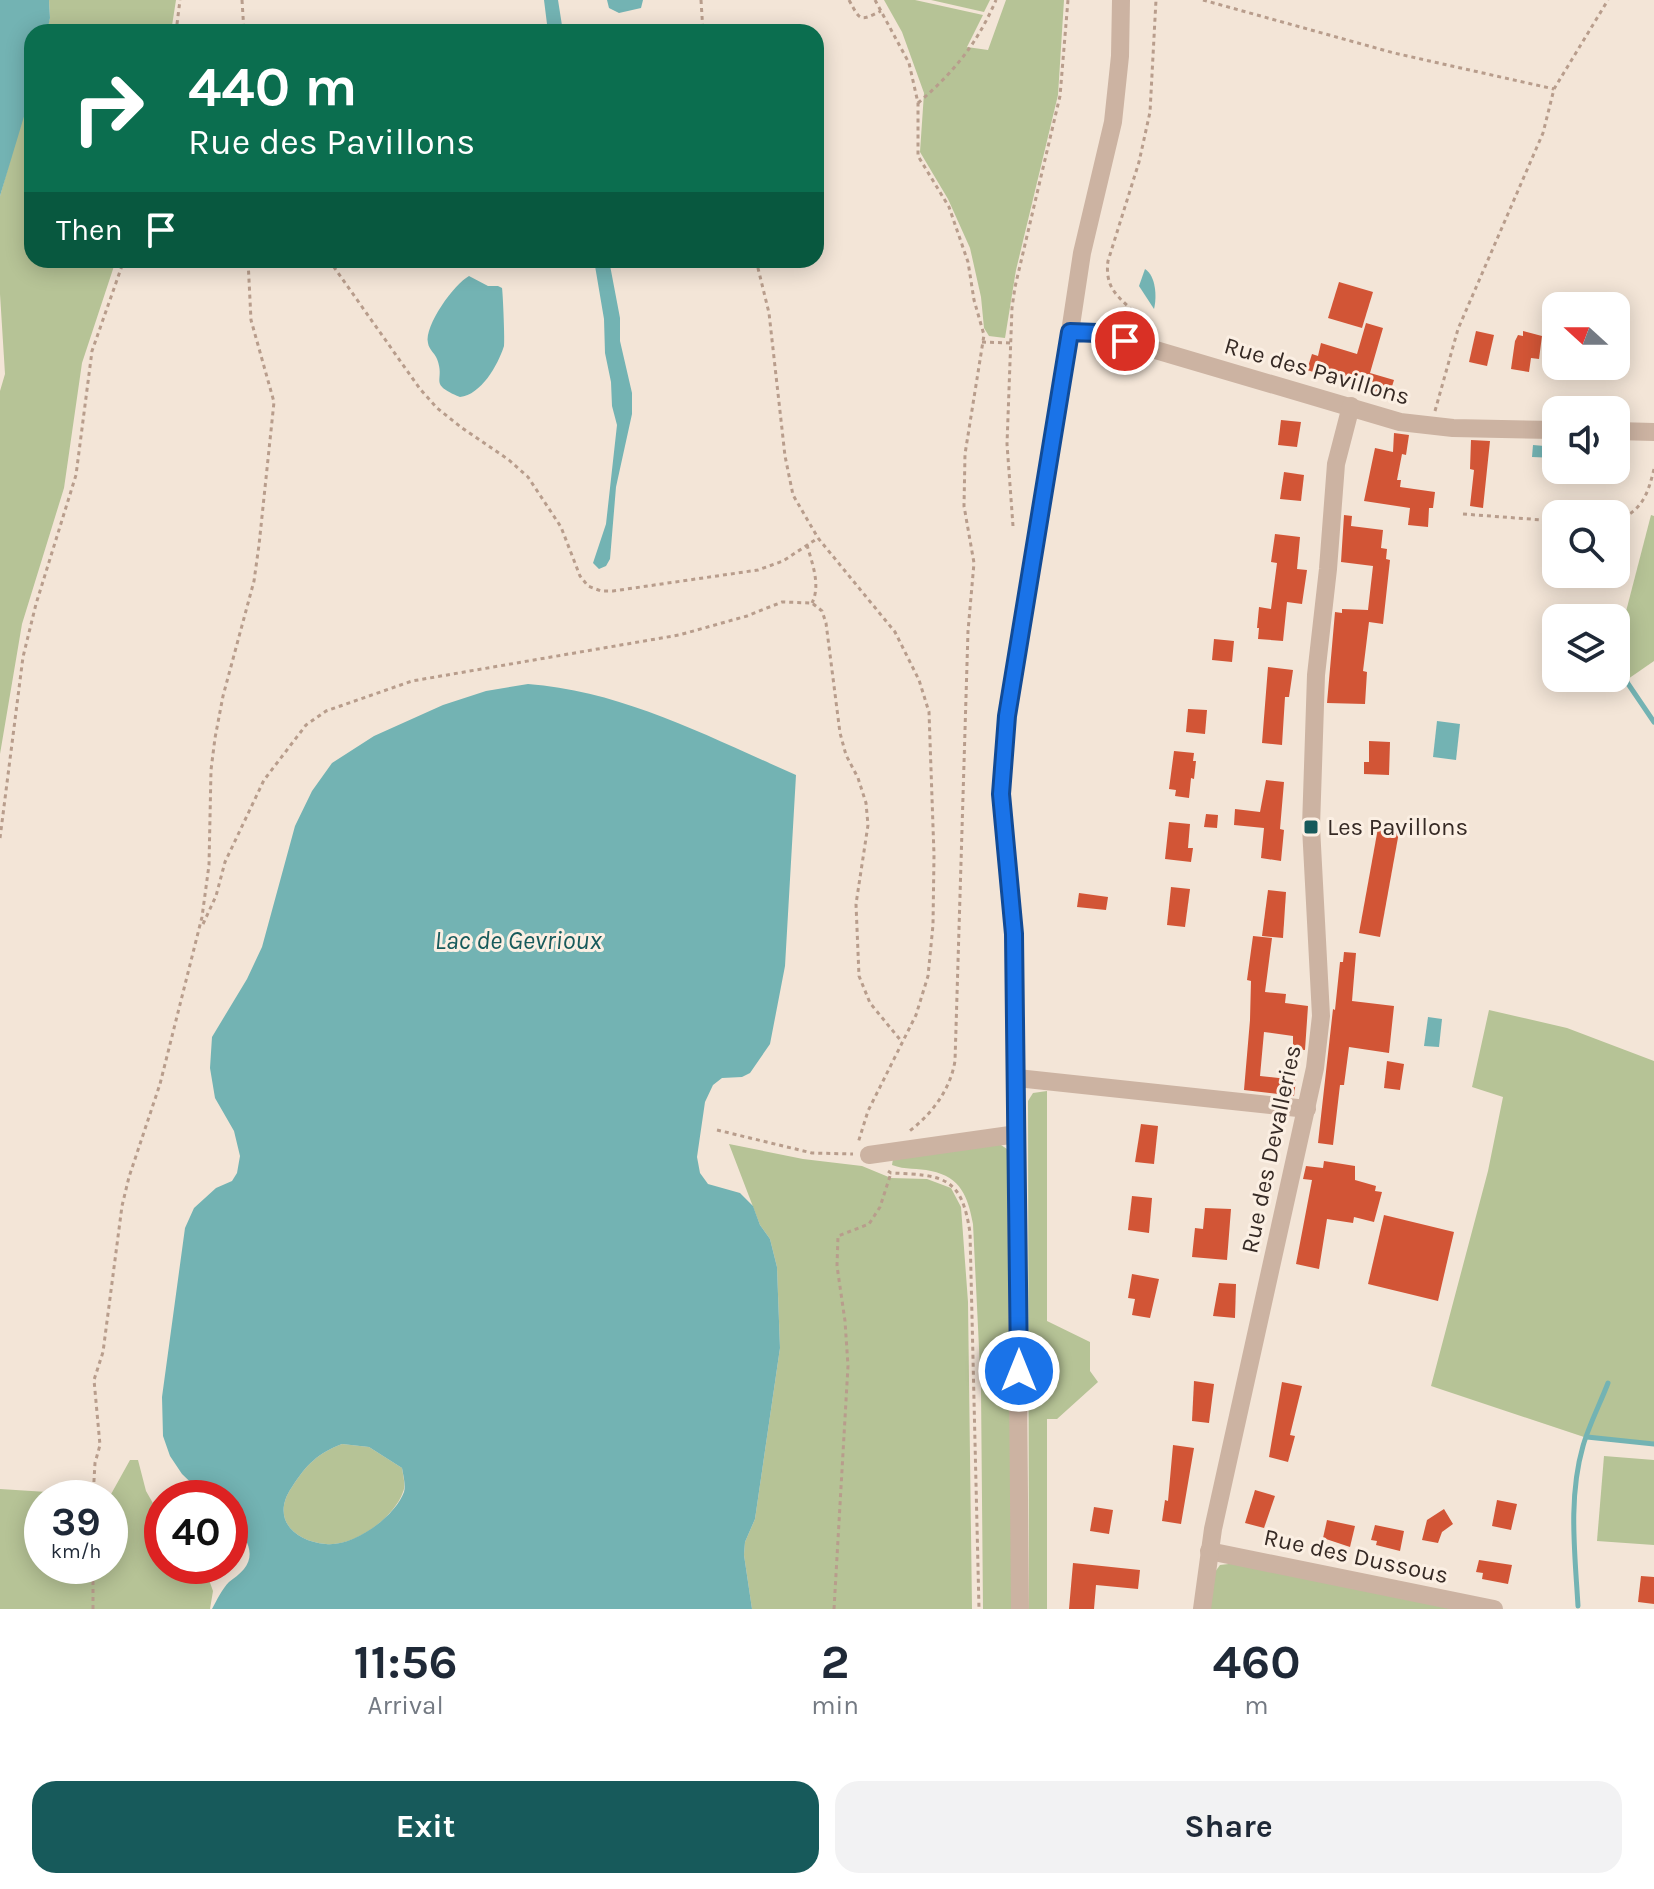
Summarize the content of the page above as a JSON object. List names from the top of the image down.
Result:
{
  "streets": {
    "street": ["Rue des Pavillons", "Rue des Devalleries", "Rue des Dussous"]
  },
  "crossings": [
    ["Rue des Pavillons", "Rue des Devalleries"],
    ["Rue des Devalleries", "Rue des Dussous"]
  ],
  "water": ["Lac de Gevrioux"],
  "places": {
    "transit": ["Les Pavillons"]
  },
  "north": "left",
  "page": {
    "turn": ["440 m", "Rue des Pavillons"],
    "then": "Then",
    "speed": "39 km/h",
    "limit": "40",
    "eta": [
      "11:56",
      "Arrival",
      "2",
      "min",
      "460",
      "m"
    ],
    "buttons": ["Exit", "Share"]
  }
}
